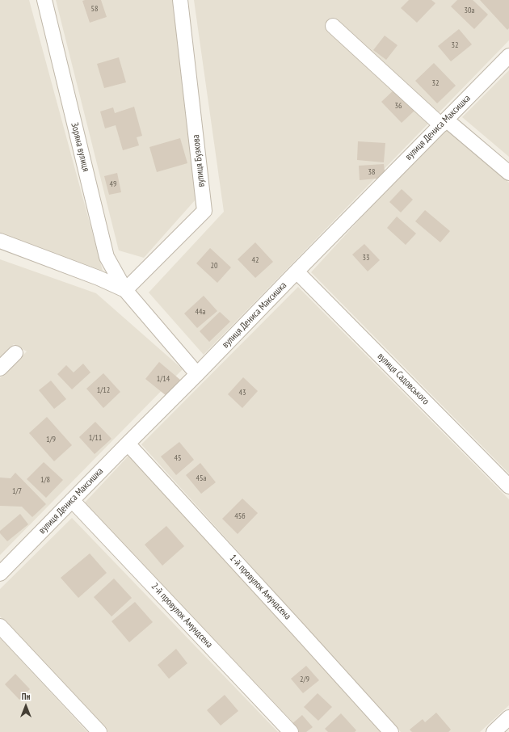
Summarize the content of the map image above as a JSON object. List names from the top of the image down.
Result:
{
  "streets": {
    "street": [
      "вулиця Дениса Максишка",
      "Зоряна вулиця",
      "вулиця Бузкова",
      "вулиця Садовського",
      "1-й провулок Амундсена",
      "2-й провулок Амундсена"
    ]
  },
  "crossings": [
    ["вулиця Дениса Максишка", "вулиця Садовського"],
    ["вулиця Дениса Максишка", "1-й провулок Амундсена"],
    ["вулиця Дениса Максишка", "2-й провулок Амундсена"],
    ["Зоряна вулиця", "вулиця Бузкова"]
  ],
  "house_numbers": [
    "58",
    "30а",
    "32",
    "32",
    "36",
    "38",
    "49",
    "33",
    "42",
    "20",
    "44а",
    "1/14",
    "1/12",
    "43",
    "1/11",
    "1/9",
    "45",
    "45а",
    "1/8",
    "1/7",
    "45б",
    "2/9"
  ],
  "north": "top"
}
